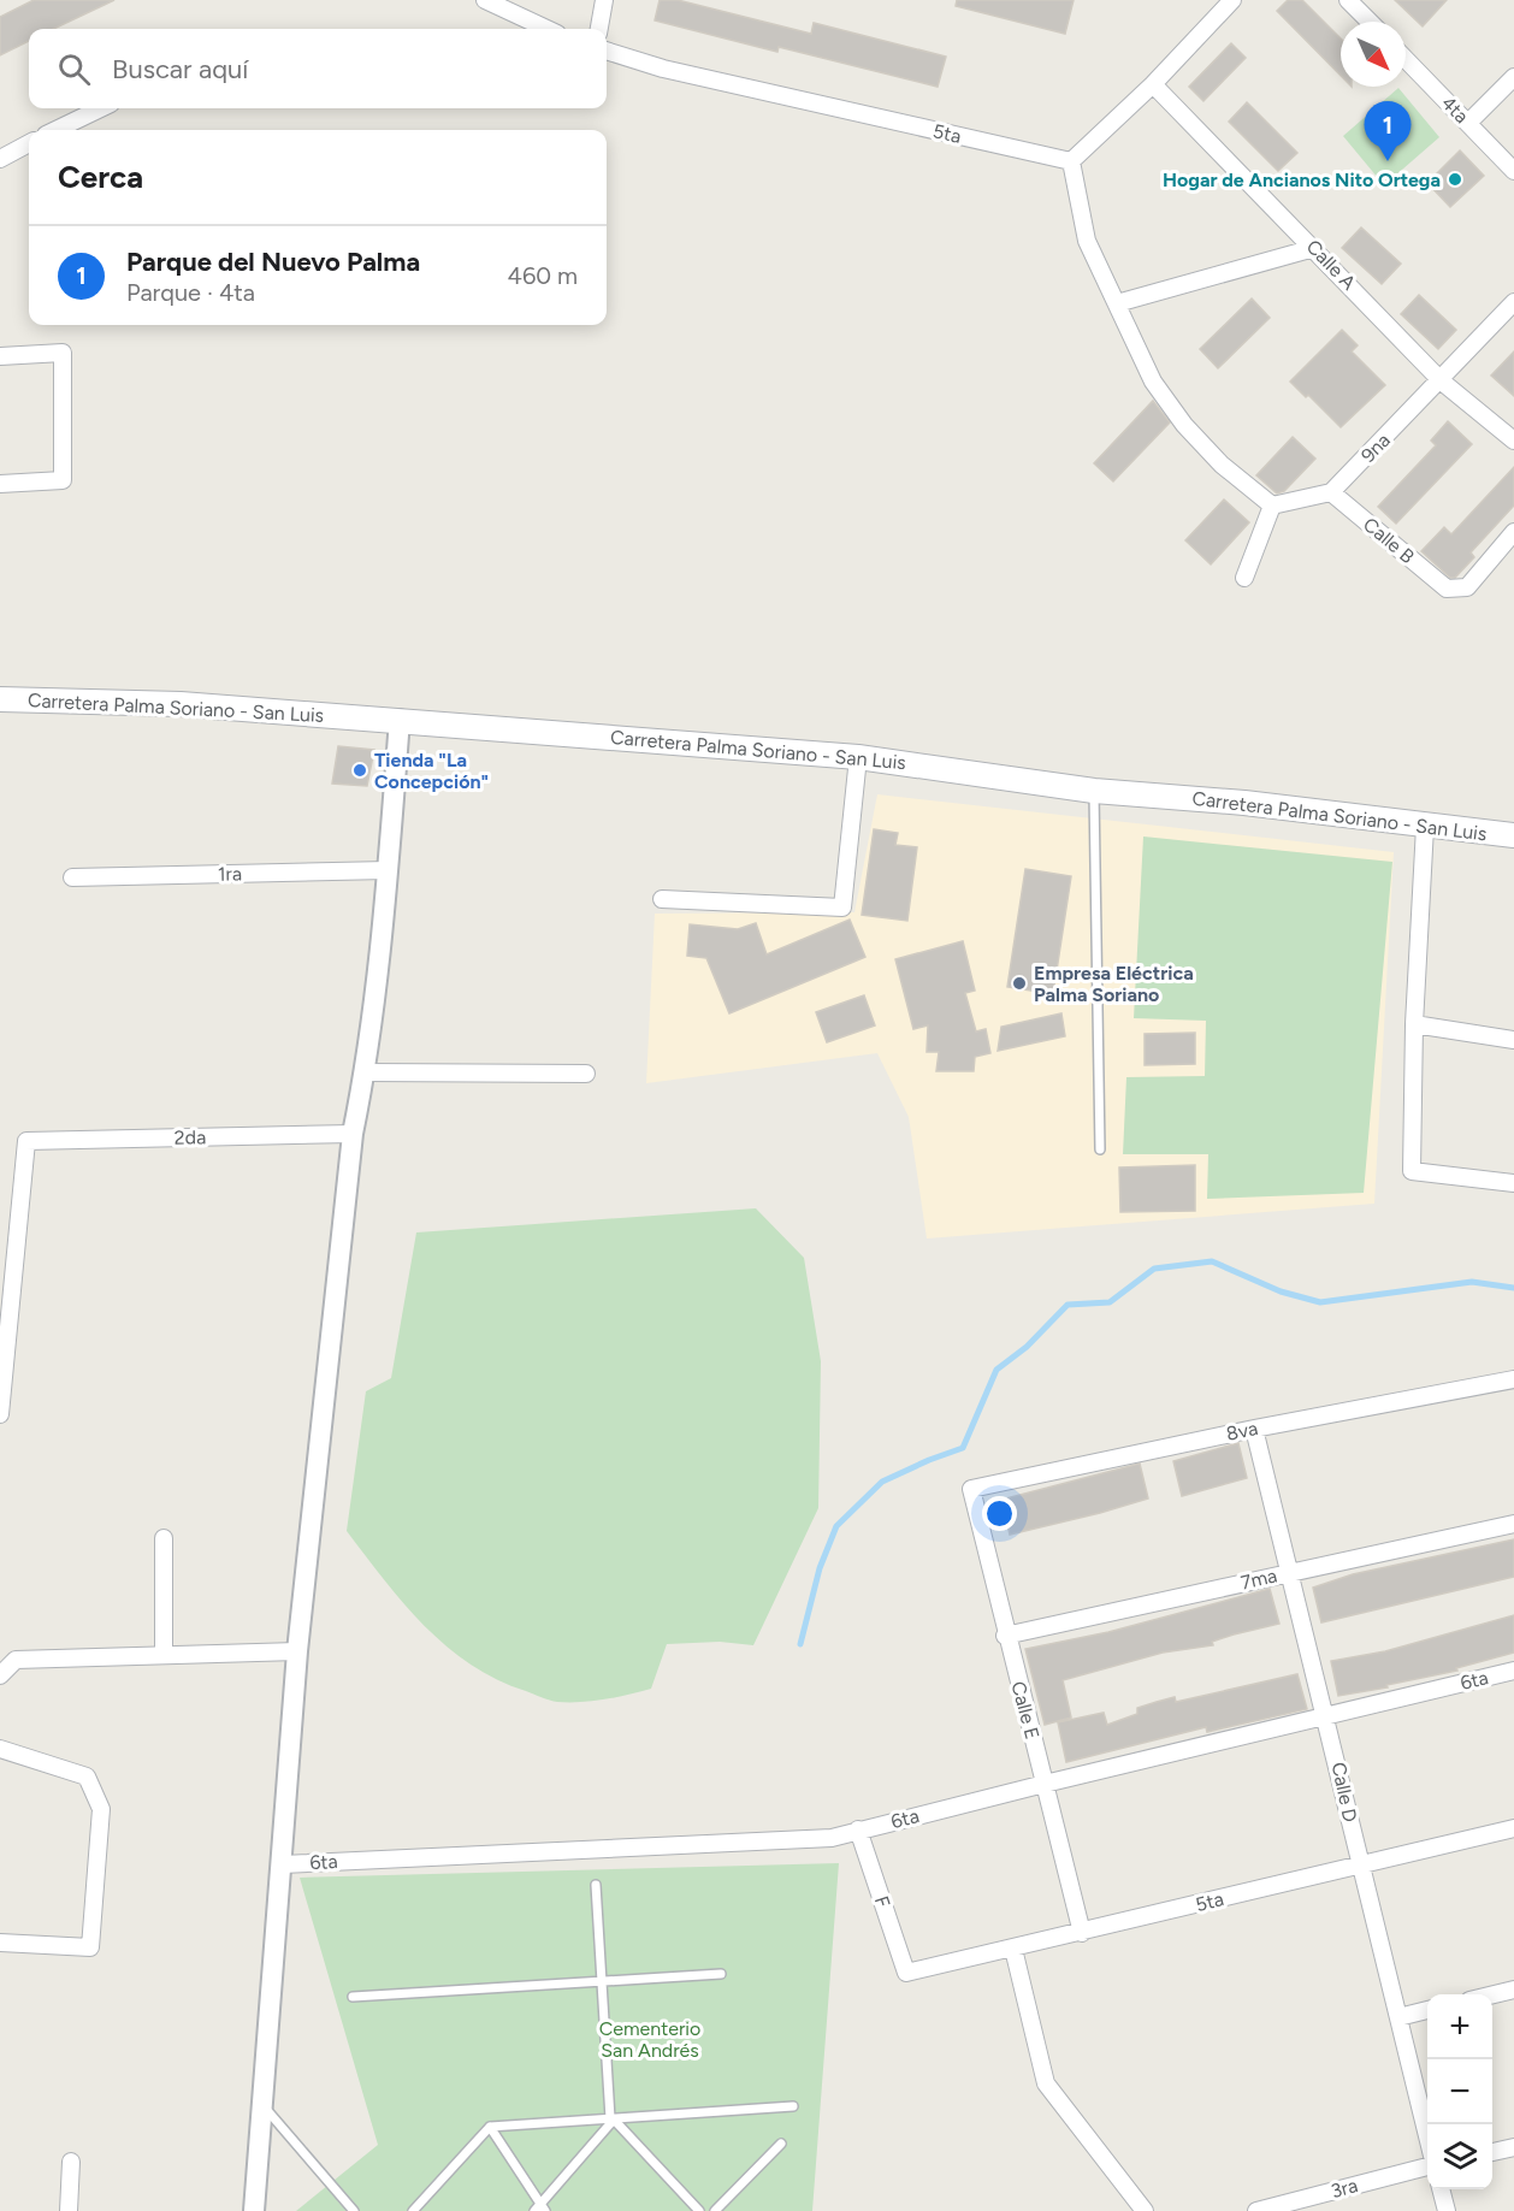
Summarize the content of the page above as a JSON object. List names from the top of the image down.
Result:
{
  "streets": {
    "main road": ["Carretera Palma Soriano - San Luis"],
    "street": [
      "4ta",
      "5ta",
      "Calle A",
      "9na",
      "Calle B",
      "1ra",
      "2da",
      "8va",
      "7ma",
      "6ta",
      "Calle E",
      "Calle D",
      "F",
      "3ra"
    ]
  },
  "crossings": [
    ["5ta", "Calle E"],
    ["5ta", "Calle D"],
    ["5ta", "F"],
    ["Calle A", "9na"],
    ["9na", "Calle B"],
    ["8va", "Calle E"],
    ["8va", "Calle D"],
    ["7ma", "Calle E"],
    ["7ma", "Calle D"],
    ["6ta", "Calle E"],
    ["6ta", "Calle D"],
    ["6ta", "F"]
  ],
  "parks": ["Cementerio San Andrés"],
  "places": ["Hogar de Ancianos Nito Ortega", "Tienda \"La Concepción\"", "Empresa Eléctrica Palma Soriano"],
  "north": "bottom right",
  "page": {
    "search": "Buscar aquí",
    "pins": "1",
    "heading": "Cerca",
    "list": [
      {
        "mark": "1",
        "name": "Parque del Nuevo Palma",
        "note": "Parque · 4ta",
        "value": "460 m"
      }
    ],
    "map_buttons": ["+", "−"]
  }
}
